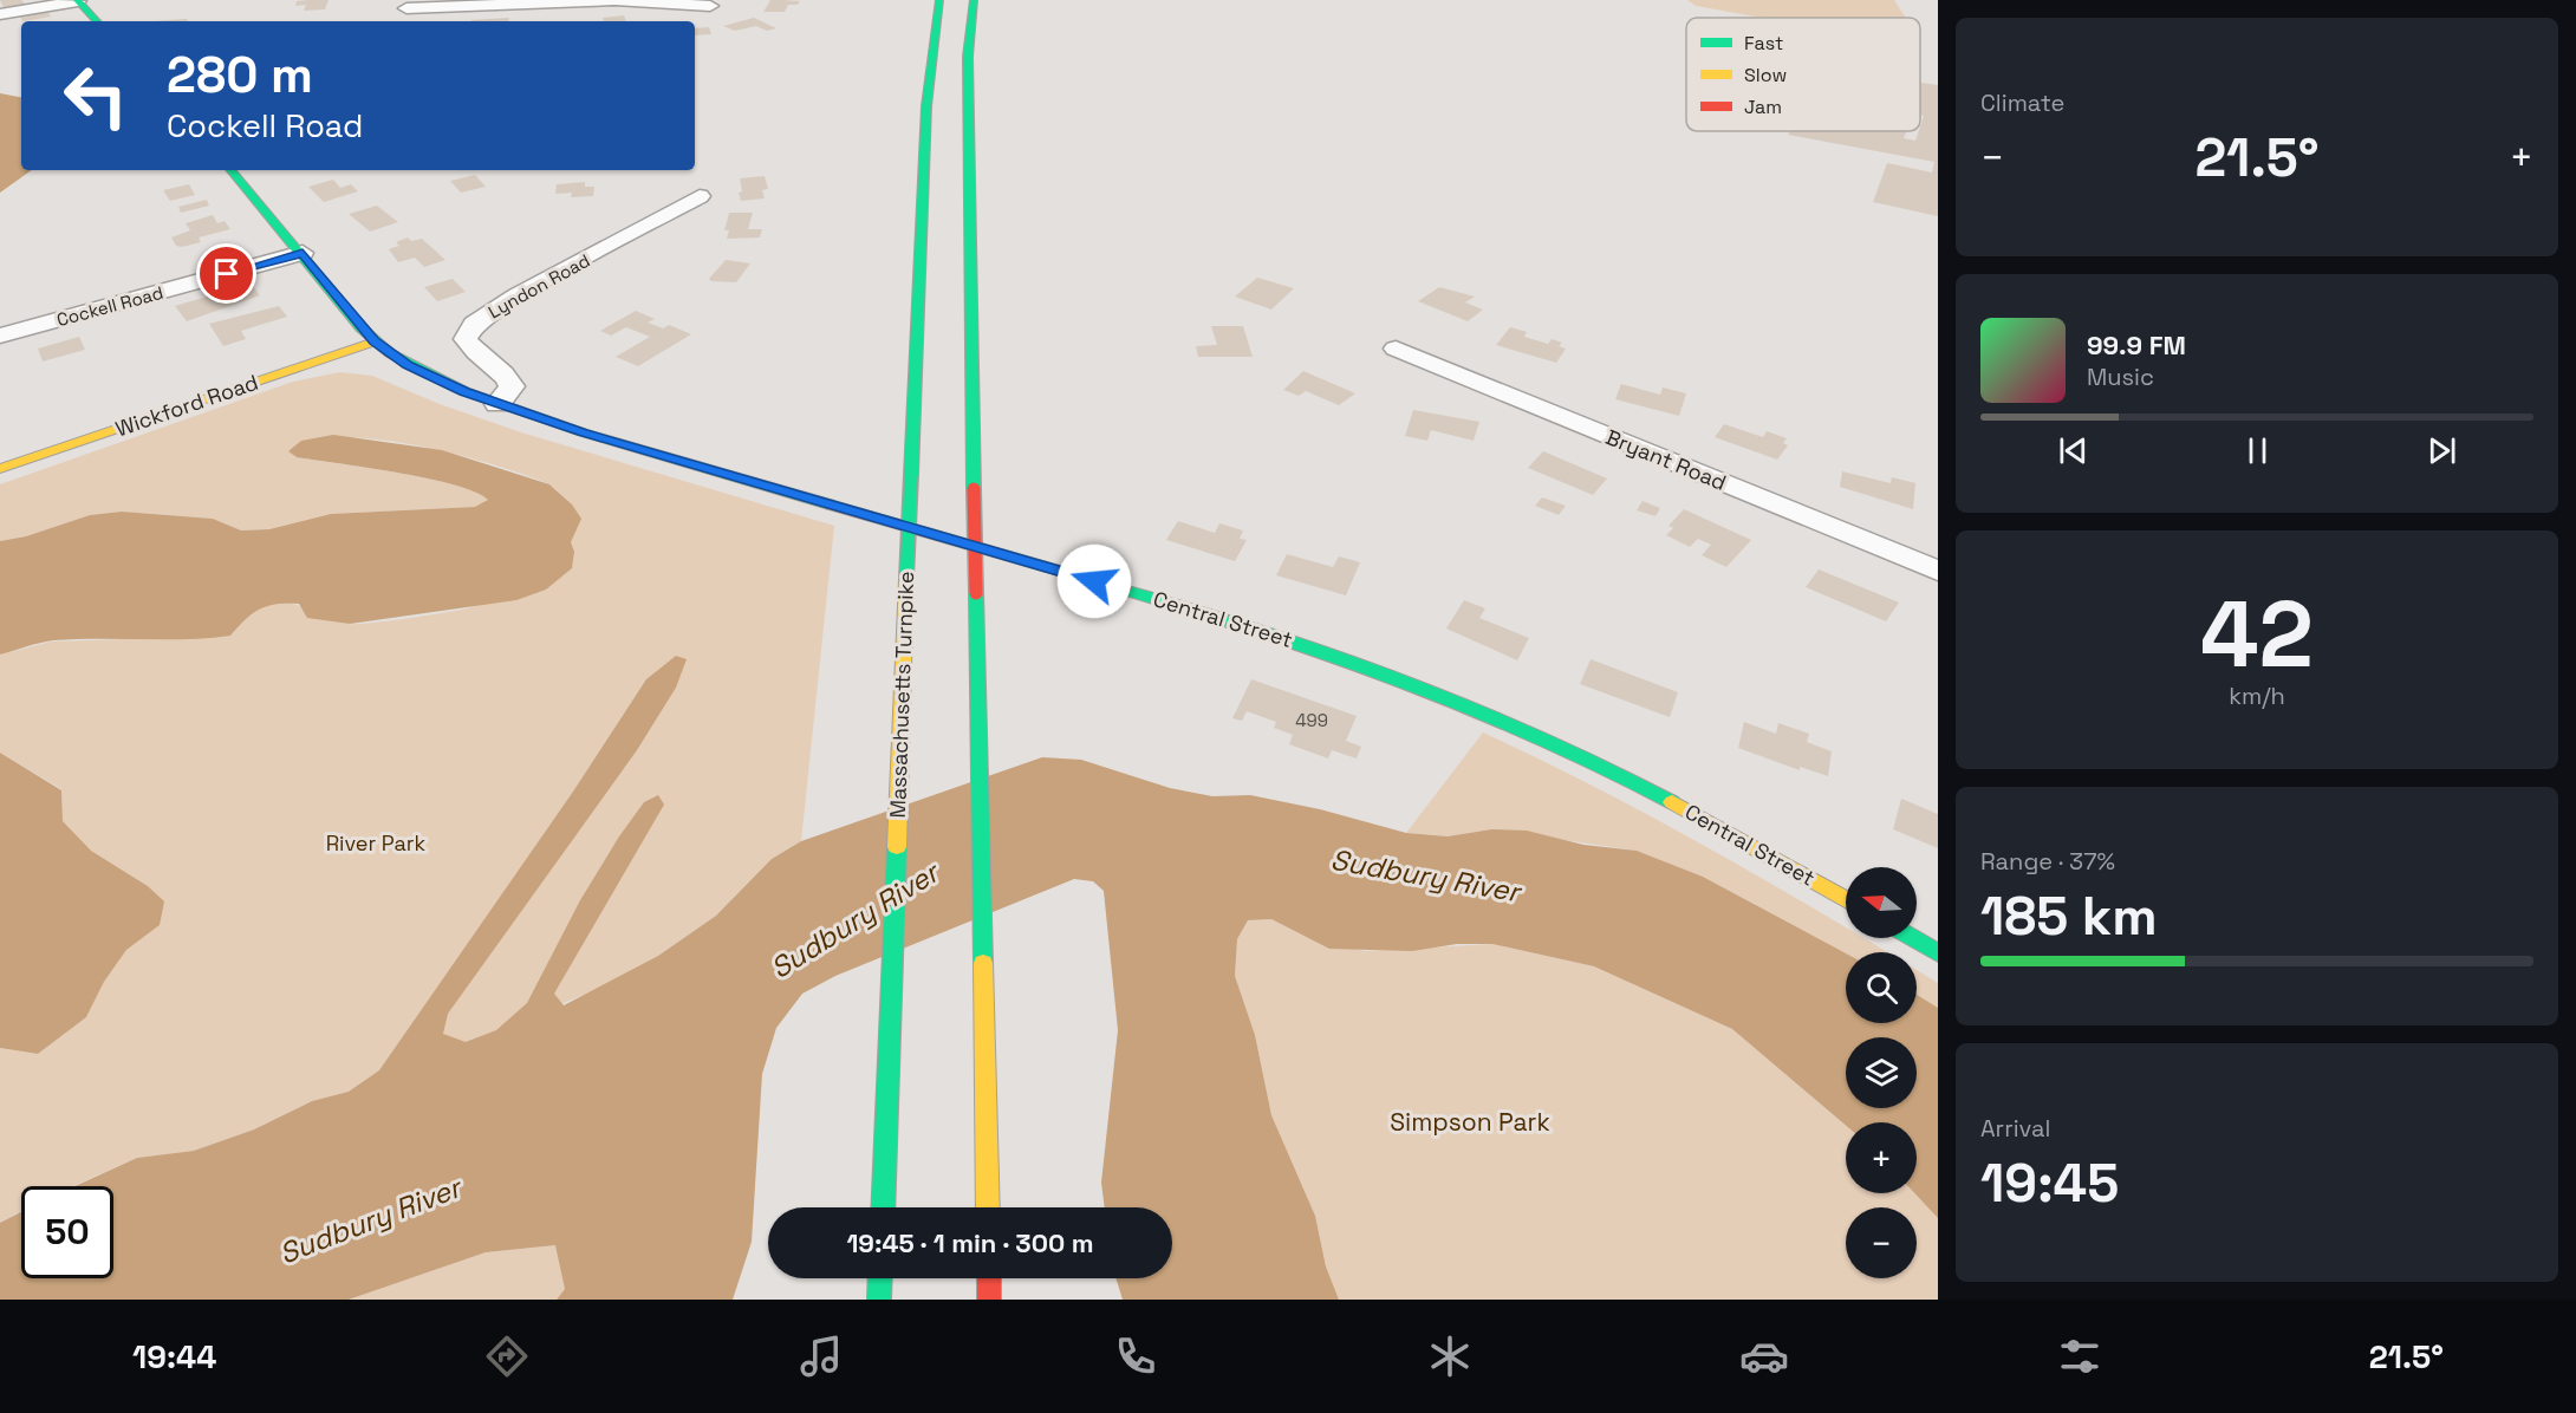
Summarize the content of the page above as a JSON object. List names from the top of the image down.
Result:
{
  "streets": {
    "main road": ["Wickford Road", "Central Street", "Massachusetts Turnpike"],
    "street": ["Lyndon Road", "Cockell Road", "Bryant Road"]
  },
  "crossings": [
    ["Lyndon Road", "Central Street"],
    ["Cockell Road", "Central Street"],
    ["Wickford Road", "Central Street"]
  ],
  "water": ["Sudbury River"],
  "parks": ["River Park", "Simpson Park"],
  "house_numbers": ["499"],
  "legend": ["Fast", "Slow", "Jam"],
  "north": "left",
  "page": {
    "tile": [
      "Climate",
      ["42", "km/h"],
      ["Range · 37%", "185 km"],
      ["Arrival", "19:45"]
    ],
    "turn": ["280 m", "Cockell Road"],
    "heat": ["−", "21.5°", "+"],
    "song": ["99.9 FM", "Music"],
    "map_buttons": ["+", "−"],
    "limit": "50",
    "trip": "19:45 · 1 min · 300 m",
    "tabs": ["19:44", "21.5°"]
  }
}
